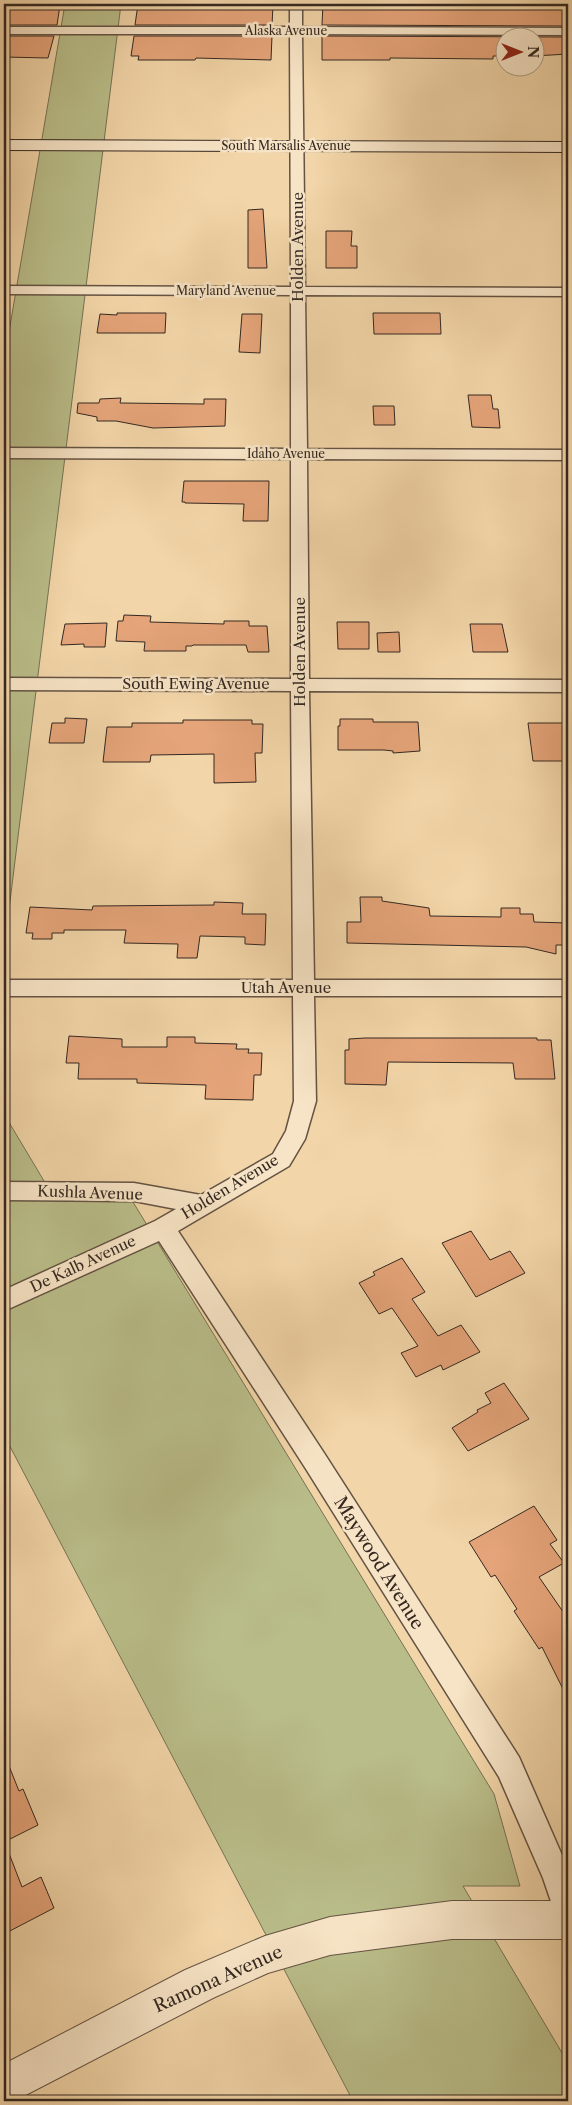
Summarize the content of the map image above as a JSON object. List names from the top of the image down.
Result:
{
  "streets": {
    "main road": ["South Marsalis Avenue", "Ramona Avenue"],
    "street": [
      "Alaska Avenue",
      "Holden Avenue",
      "Maryland Avenue",
      "Idaho Avenue",
      "South Ewing Avenue",
      "Utah Avenue",
      "Kushla Avenue",
      "De Kalb Avenue",
      "Maywood Avenue"
    ]
  },
  "crossings": [
    ["Alaska Avenue", "Holden Avenue"],
    ["South Marsalis Avenue", "Holden Avenue"],
    ["Holden Avenue", "Maryland Avenue"],
    ["Holden Avenue", "Idaho Avenue"],
    ["Holden Avenue", "South Ewing Avenue"],
    ["Holden Avenue", "Utah Avenue"],
    ["Holden Avenue", "Kushla Avenue"],
    ["Holden Avenue", "De Kalb Avenue"],
    ["Holden Avenue", "Maywood Avenue"],
    ["De Kalb Avenue", "Maywood Avenue"]
  ],
  "north": "right"
}
